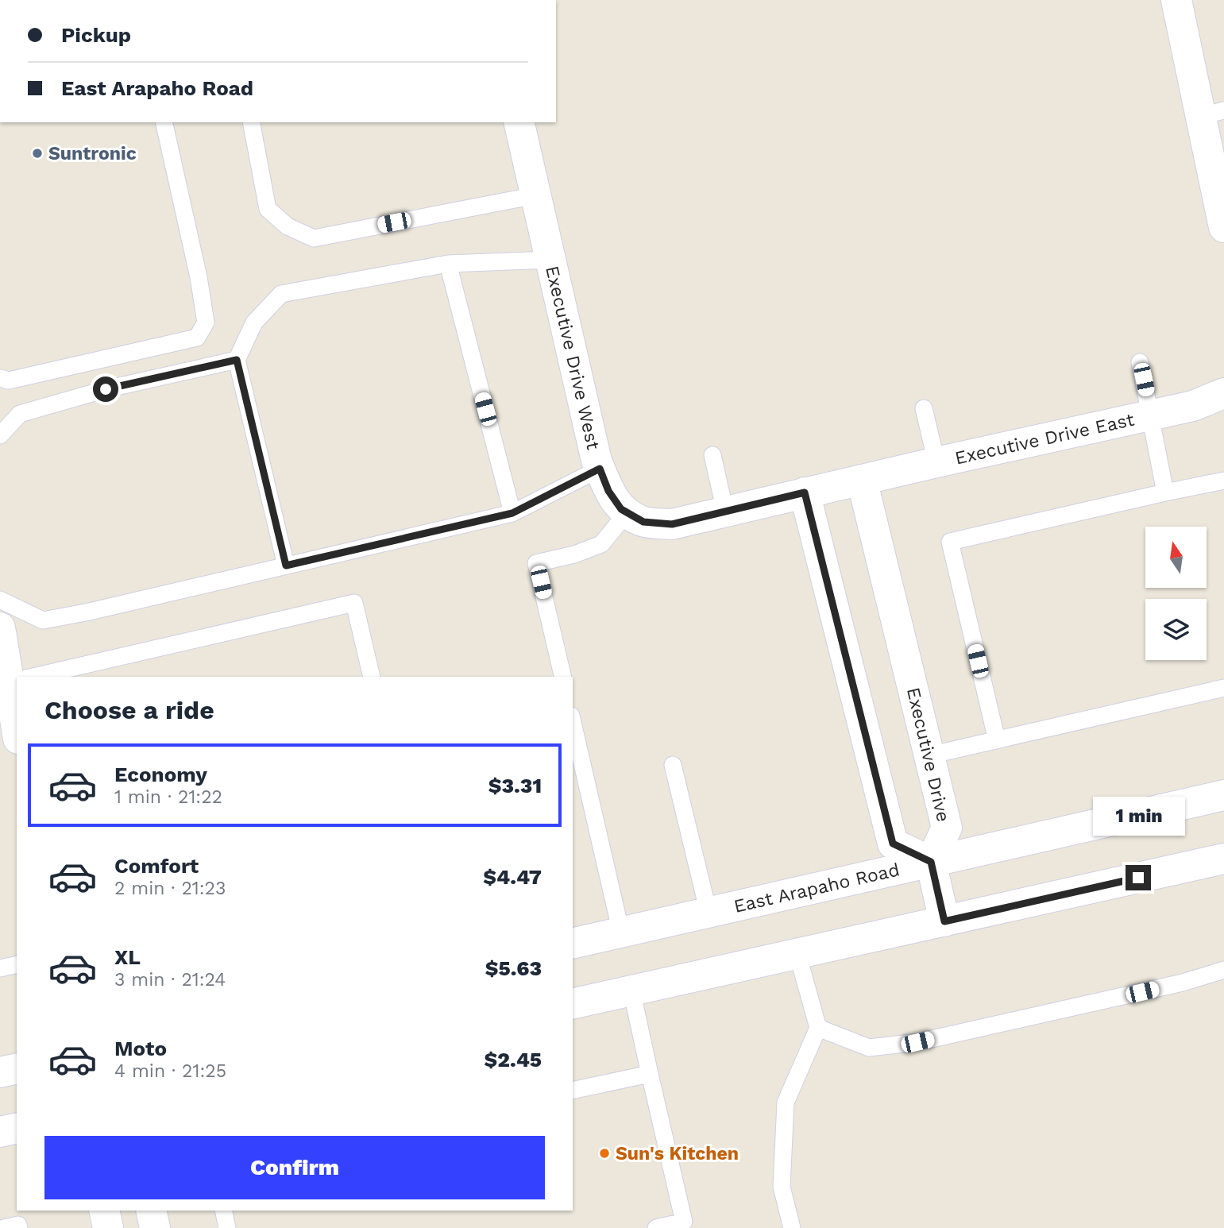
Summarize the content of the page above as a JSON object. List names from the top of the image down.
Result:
{
  "streets": {
    "street": [
      "Executive Drive West",
      "Executive Drive East",
      "Executive Drive",
      "East Arapaho Road"
    ]
  },
  "crossings": [
    ["Executive Drive East", "Executive Drive"],
    ["Executive Drive", "East Arapaho Road"]
  ],
  "places": ["Suntronic", "Sun's Kitchen"],
  "north": "top",
  "page": {
    "banner": ["Pickup", "East Arapaho Road"],
    "heading": "Choose a ride",
    "list": [
      {
        "name": "Economy",
        "note": "1 min · 21:22",
        "value": "$3.31"
      },
      {
        "name": "Comfort",
        "note": "2 min · 21:23",
        "value": "$4.47"
      },
      {
        "name": "XL",
        "note": "3 min · 21:24",
        "value": "$5.63"
      },
      {
        "name": "Moto",
        "note": "4 min · 21:25",
        "value": "$2.45"
      }
    ],
    "bubble": "1 min",
    "buttons": "Confirm"
  }
}
